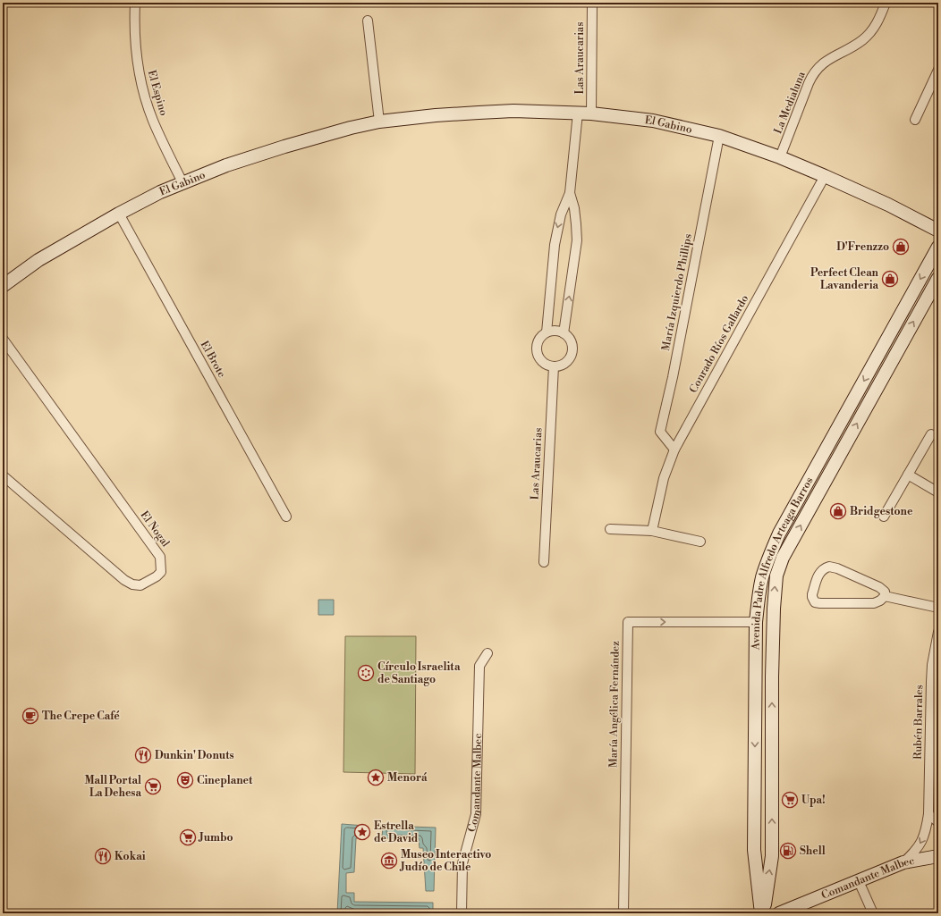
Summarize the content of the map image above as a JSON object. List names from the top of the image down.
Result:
{
  "streets": {
    "main road": ["El Gabino", "Avenida Padre Alfredo Arteaga Barros", "Comandante Malbec"],
    "street": [
      "Las Araucarias",
      "El Espino",
      "La Medialuna",
      "María Izquierdo Phillips",
      "Conrado Ríos Gallardo",
      "El Brote",
      "El Nogal",
      "María Angélica Fernández",
      "Rubén Barrales"
    ]
  },
  "crossings": [
    ["Las Araucarias", "El Gabino"],
    ["El Espino", "El Gabino"],
    ["La Medialuna", "El Gabino"],
    ["El Gabino", "María Izquierdo Phillips"],
    ["El Gabino", "Conrado Ríos Gallardo"],
    ["El Gabino", "El Brote"],
    ["María Izquierdo Phillips", "Conrado Ríos Gallardo"],
    ["Avenida Padre Alfredo Arteaga Barros", "María Angélica Fernández"],
    ["Rubén Barrales", "Comandante Malbec"]
  ],
  "places": {
    "shop": ["D'Frenzzo", "Perfect Clean Lavanderia", "Bridgestone"],
    "synagogue": ["Círculo Israelita de Santiago"],
    "cafe": ["The Crepe Café"],
    "restaurant": ["Dunkin' Donuts", "Kokai"],
    "place": ["Menorá", "Estrella de David"],
    "theatre": ["Cineplanet"],
    "supermarket": ["Mall Portal La Dehesa", "Upa!", "Jumbo"],
    "fuel station": ["Shell"],
    "museum": ["Museo Interactivo Judío de Chile"]
  }
}
